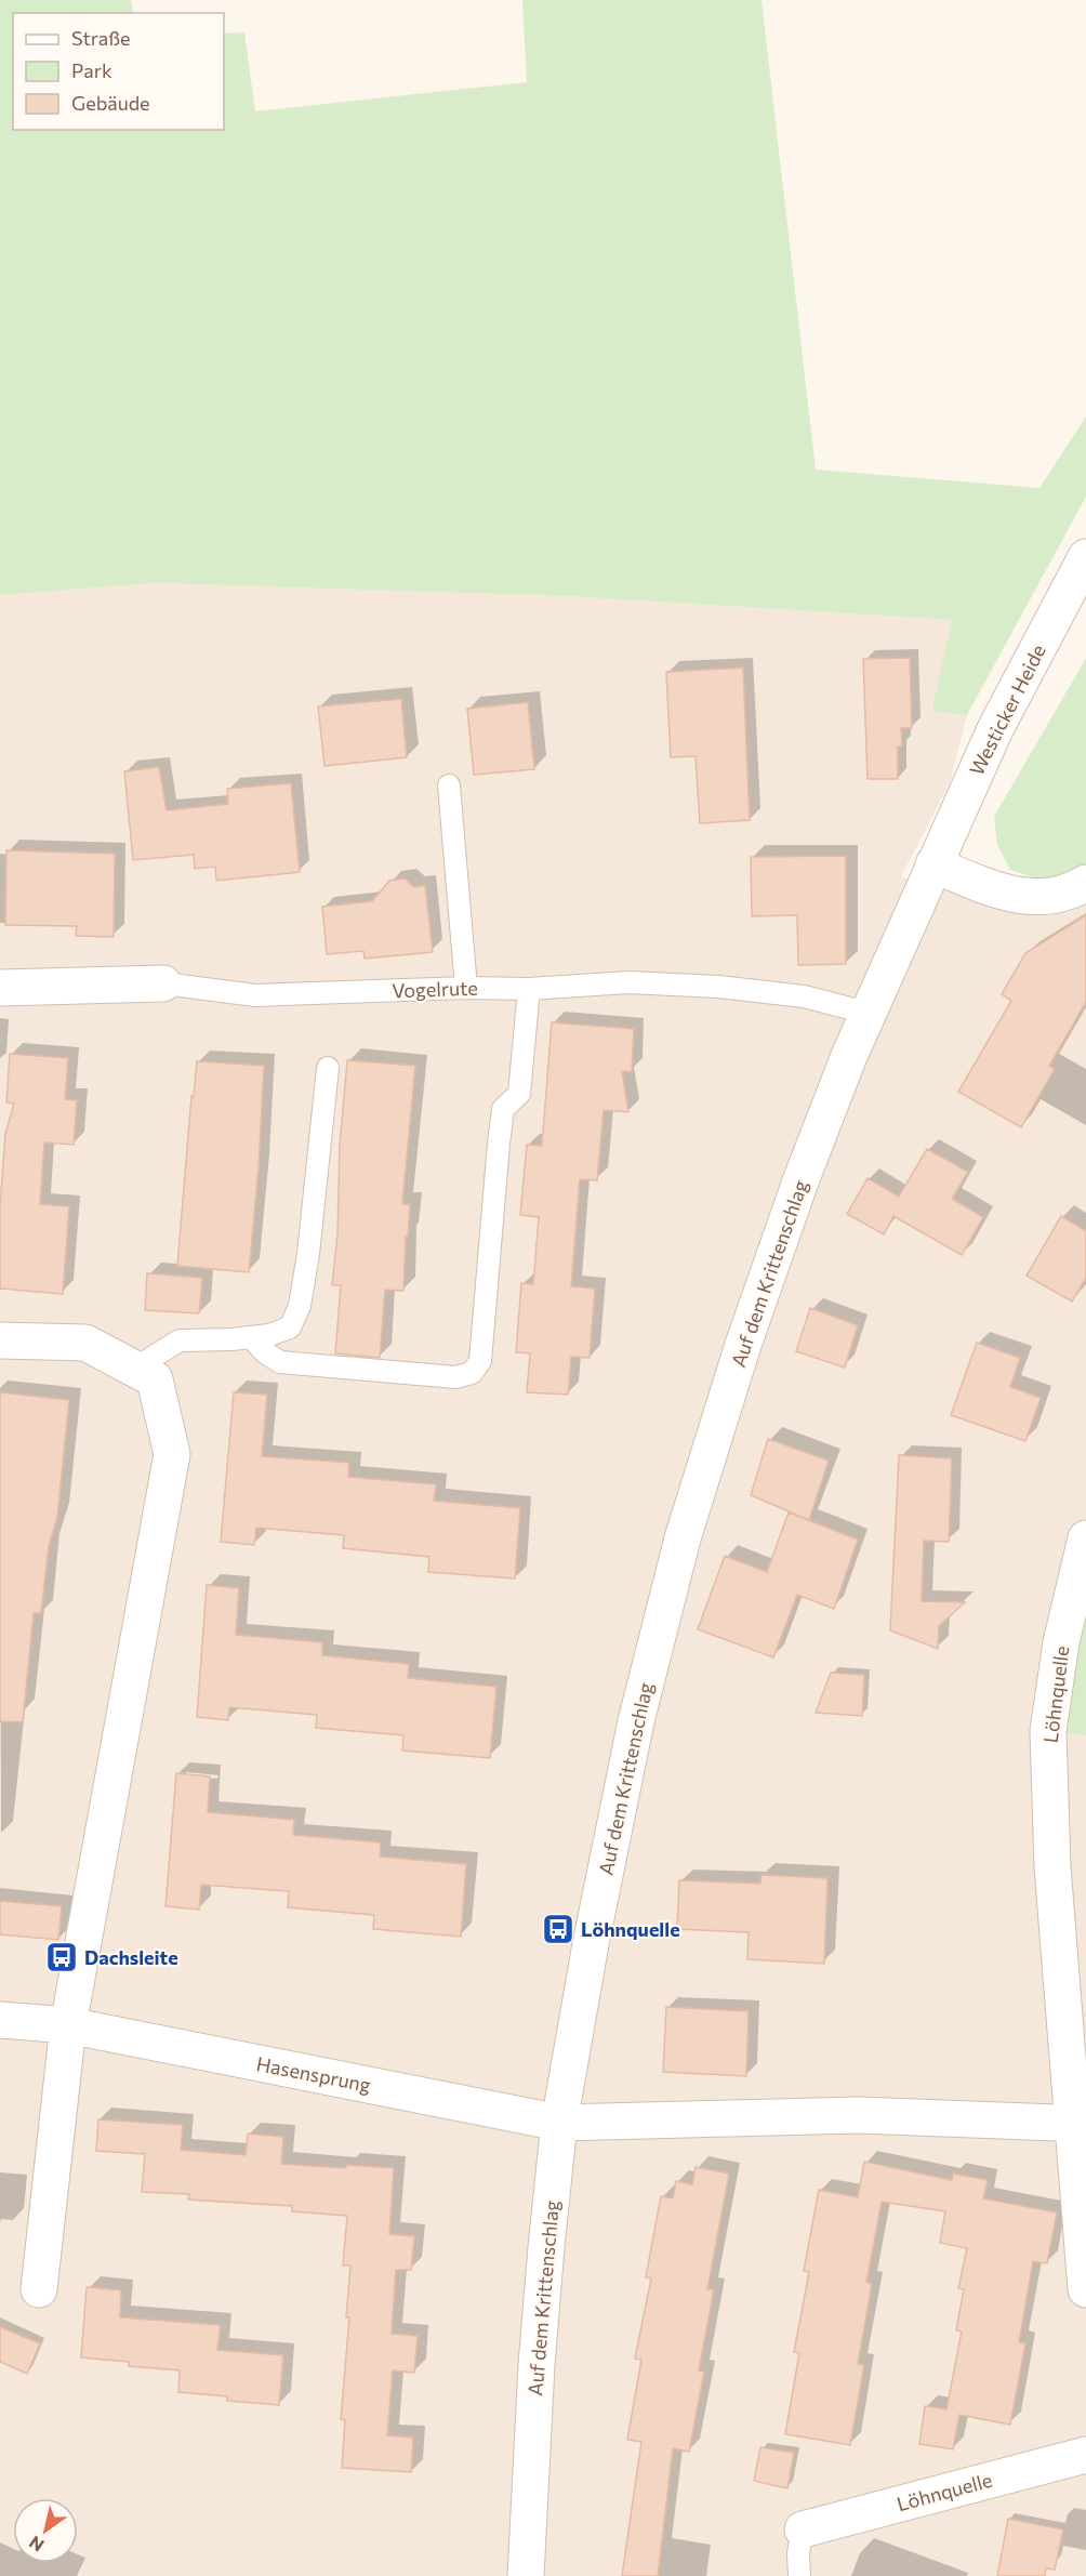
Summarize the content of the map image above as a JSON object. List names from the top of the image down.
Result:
{
  "streets": {
    "street": [
      "Westicker Heide",
      "Vogelrute",
      "Auf dem Krittenschlag",
      "Löhnquelle",
      "Hasensprung"
    ]
  },
  "crossings": [
    ["Westicker Heide", "Vogelrute"],
    ["Westicker Heide", "Auf dem Krittenschlag"],
    ["Vogelrute", "Auf dem Krittenschlag"],
    ["Auf dem Krittenschlag", "Hasensprung"]
  ],
  "places": {
    "bus stop": ["Löhnquelle", "Dachsleite"]
  },
  "legend": ["Straße", "Park", "Gebäude"],
  "north": "bottom left"
}
